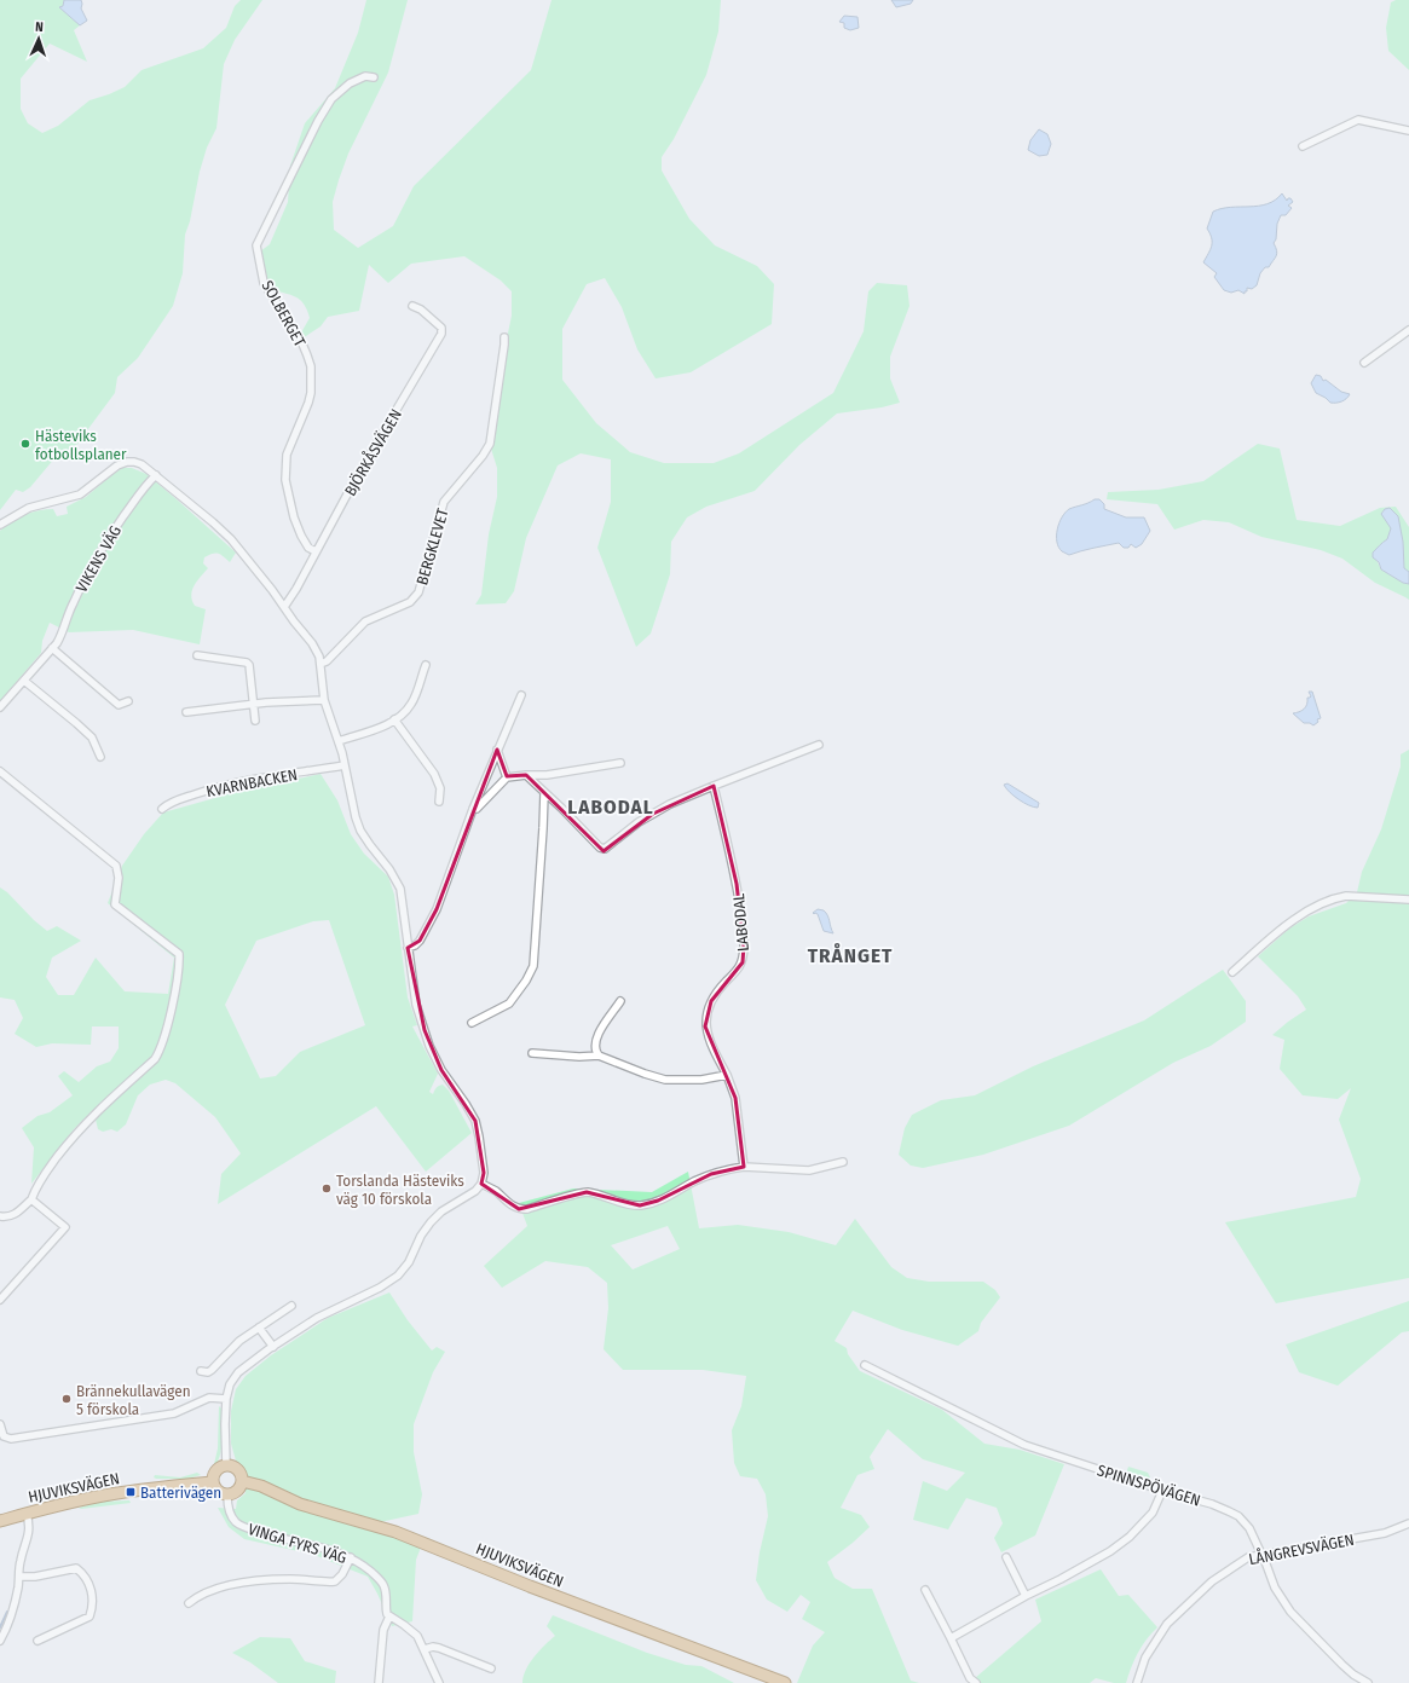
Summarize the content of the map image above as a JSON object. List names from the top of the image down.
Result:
{
  "streets": {
    "main road": ["HJUVIKSVÄGEN"],
    "street": [
      "SOLBERGET",
      "BJÖRKÅSVÄGEN",
      "BERGKLEVET",
      "VIKENS VÄG",
      "KVARNBACKEN",
      "LABODAL",
      "SPINNSPÖVÄGEN",
      "VINGA FYRS VÄG",
      "LÅNGREVSVÄGEN"
    ]
  },
  "crossings": [
    ["SOLBERGET", "BJÖRKÅSVÄGEN"],
    ["SPINNSPÖVÄGEN", "LÅNGREVSVÄGEN"],
    ["HJUVIKSVÄGEN", "VINGA FYRS VÄG"]
  ],
  "districts": ["LABODAL", "TRÅNGET"],
  "places": {
    "other": ["Hästeviks fotbollsplaner", "Torslanda Hästeviks väg 10 förskola", "Brännekullavägen 5 förskola"],
    "transit": ["Batterivägen"]
  },
  "north": "top"
}
